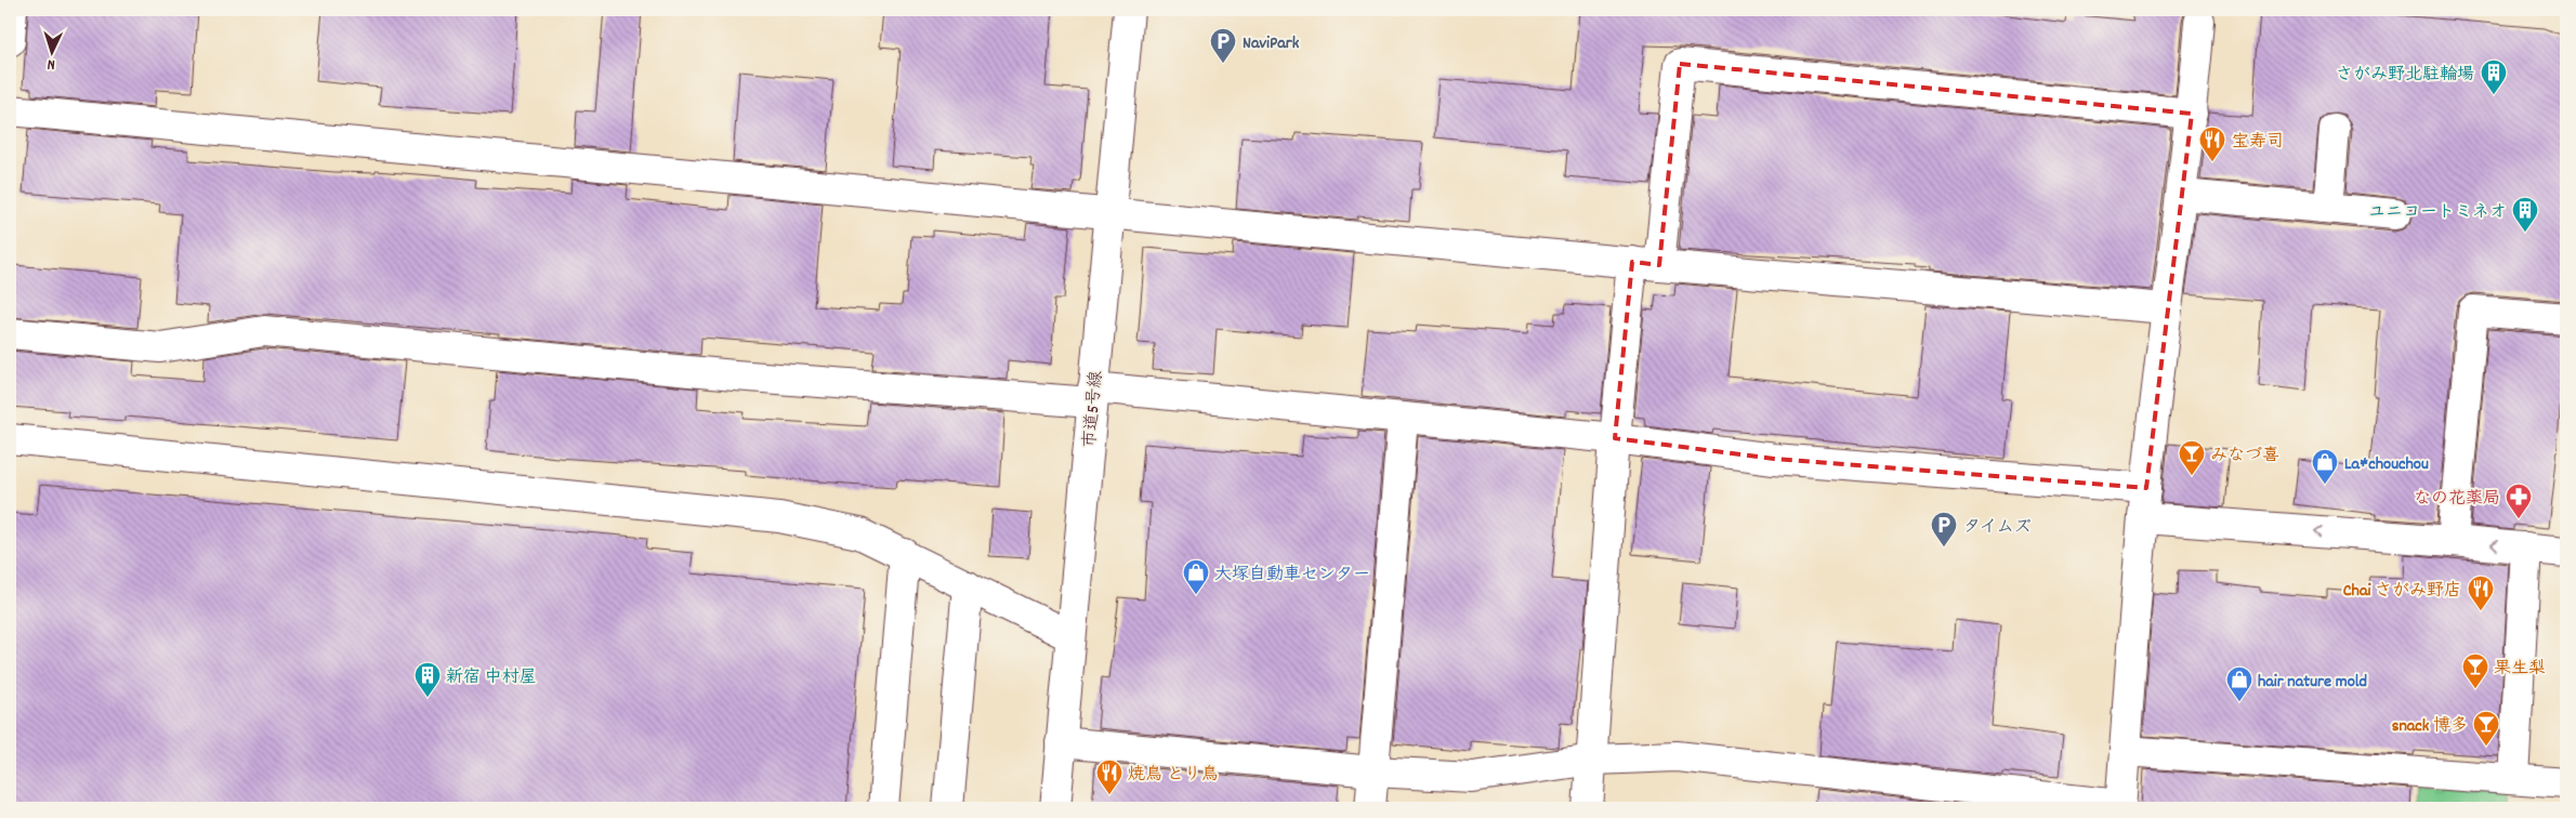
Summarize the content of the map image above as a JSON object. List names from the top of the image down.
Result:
{
  "streets": {
    "street": ["市道5号線"]
  },
  "places": {
    "parking": ["NaviPark", "タイムズ"],
    "building": ["さがみ野北駐輪場", "ユニコートミネオ", "新宿 中村屋"],
    "restaurant": ["宝寿司", "Chai さがみ野店", "焼鳥 とり鳥"],
    "bar": ["みなづ喜", "果生梨", "snack 博多"],
    "shop": ["La*chouchou", "大塚自動車センター", "hair nature mold"],
    "pharmacy": ["なの花薬局"]
  },
  "north": "bottom"
}
